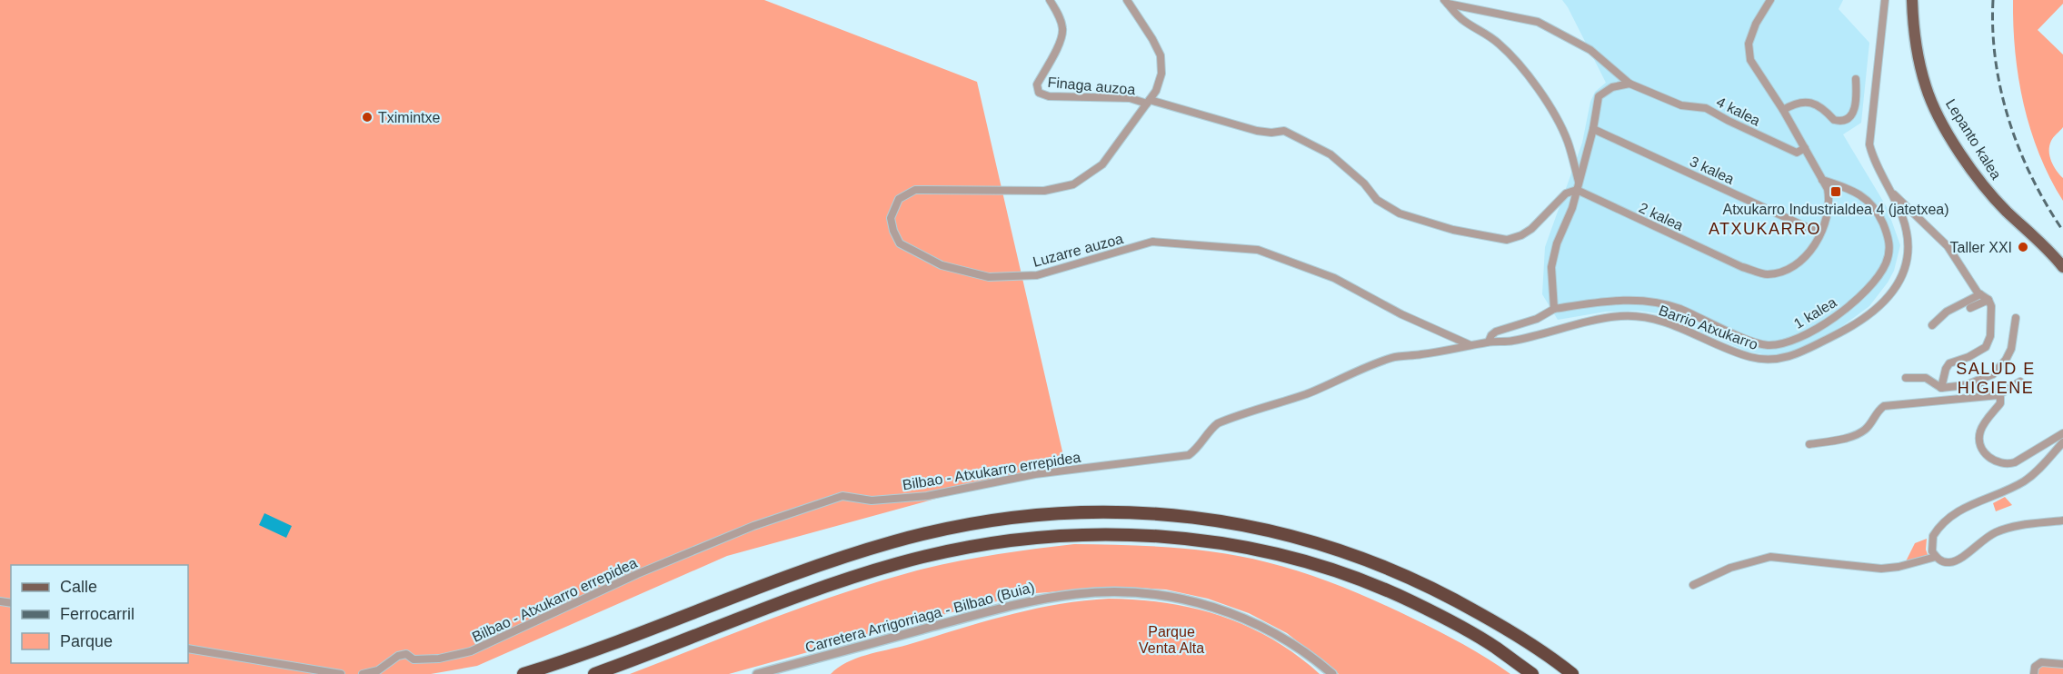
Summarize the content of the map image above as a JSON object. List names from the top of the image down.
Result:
{
  "streets": {
    "main road": ["Lepanto kalea"],
    "street": [
      "Finaga auzoa",
      "4 kalea",
      "3 kalea",
      "2 kalea",
      "Luzarre auzoa",
      "1 kalea",
      "Barrio Atxukarro",
      "Bilbao - Atxukarro errepidea",
      "Carretera Arrigorriaga - Bilbao (Buia)"
    ]
  },
  "crossings": [
    ["Finaga auzoa", "Luzarre auzoa"],
    ["4 kalea", "2 kalea"],
    ["3 kalea", "2 kalea"],
    ["2 kalea", "1 kalea"],
    ["Luzarre auzoa", "Bilbao - Atxukarro errepidea"],
    ["1 kalea", "Barrio Atxukarro"]
  ],
  "districts": ["ATXUKARRO", "SALUD E HIGIENE"],
  "parks": ["Parque Venta Alta"],
  "places": {
    "other": ["Tximintxe", "Taller XXI"],
    "transit": ["Atxukarro Industrialdea 4 (jatetxea)"]
  },
  "legend": ["Calle", "Ferrocarril", "Parque"]
}
